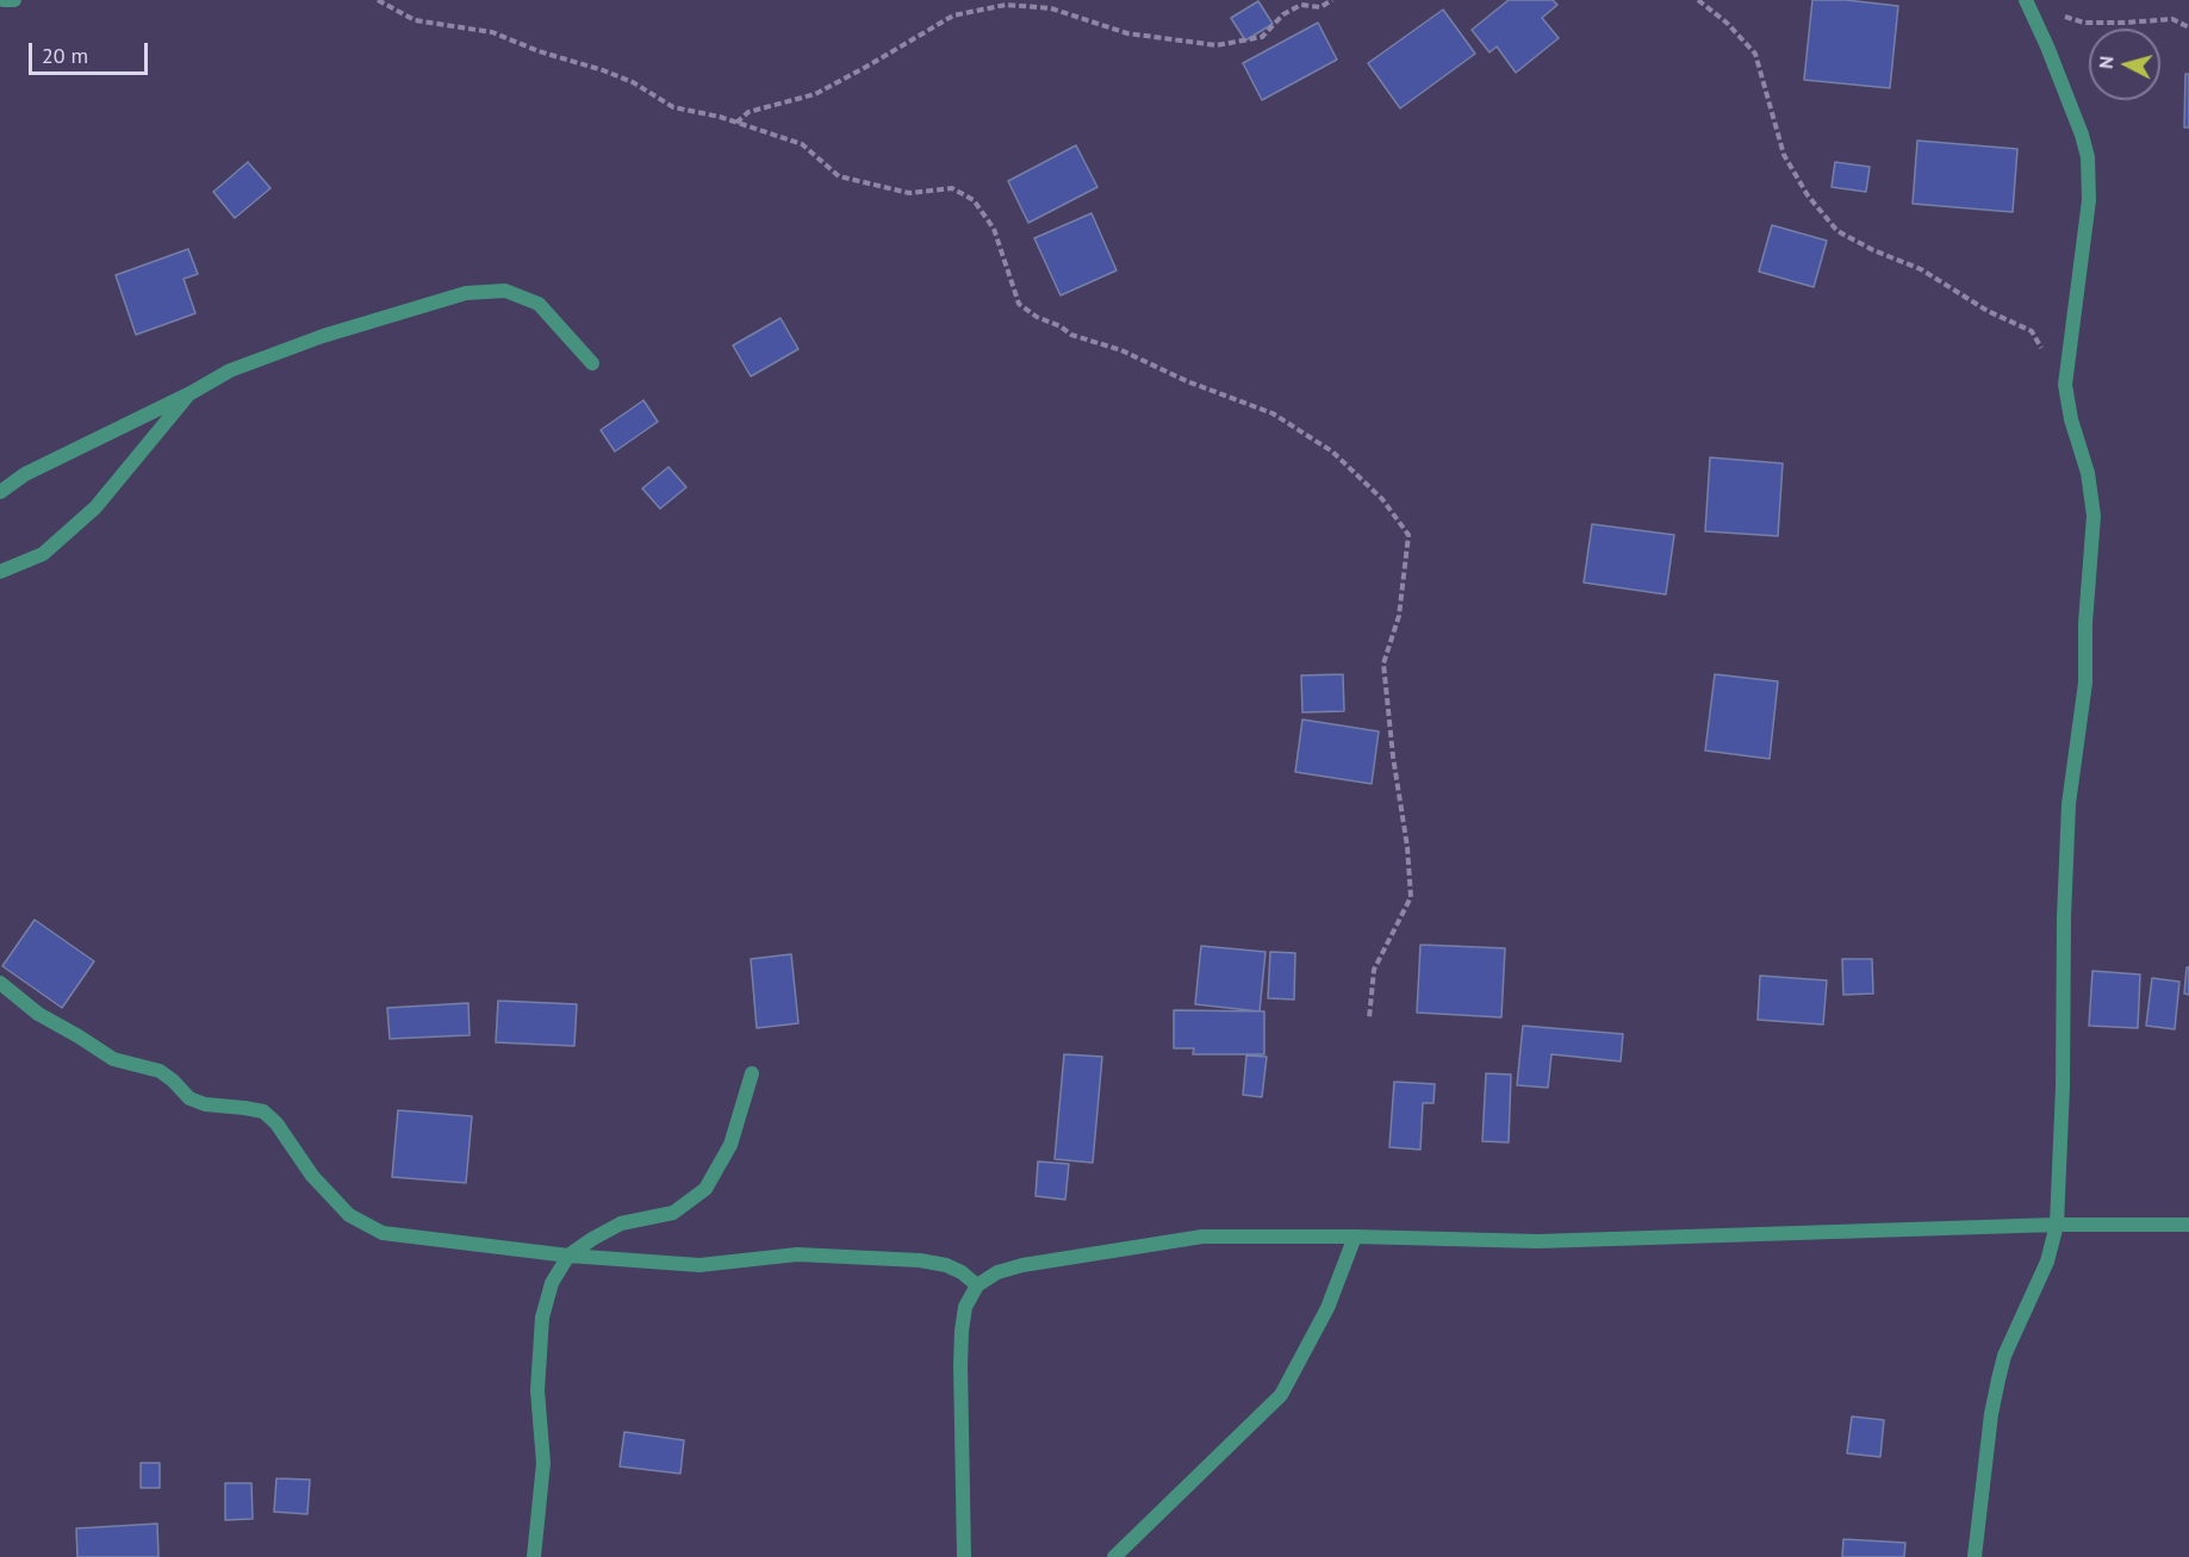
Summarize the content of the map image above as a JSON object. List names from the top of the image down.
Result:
{
  "scale_bar": "20 m",
  "north": "left"
}
